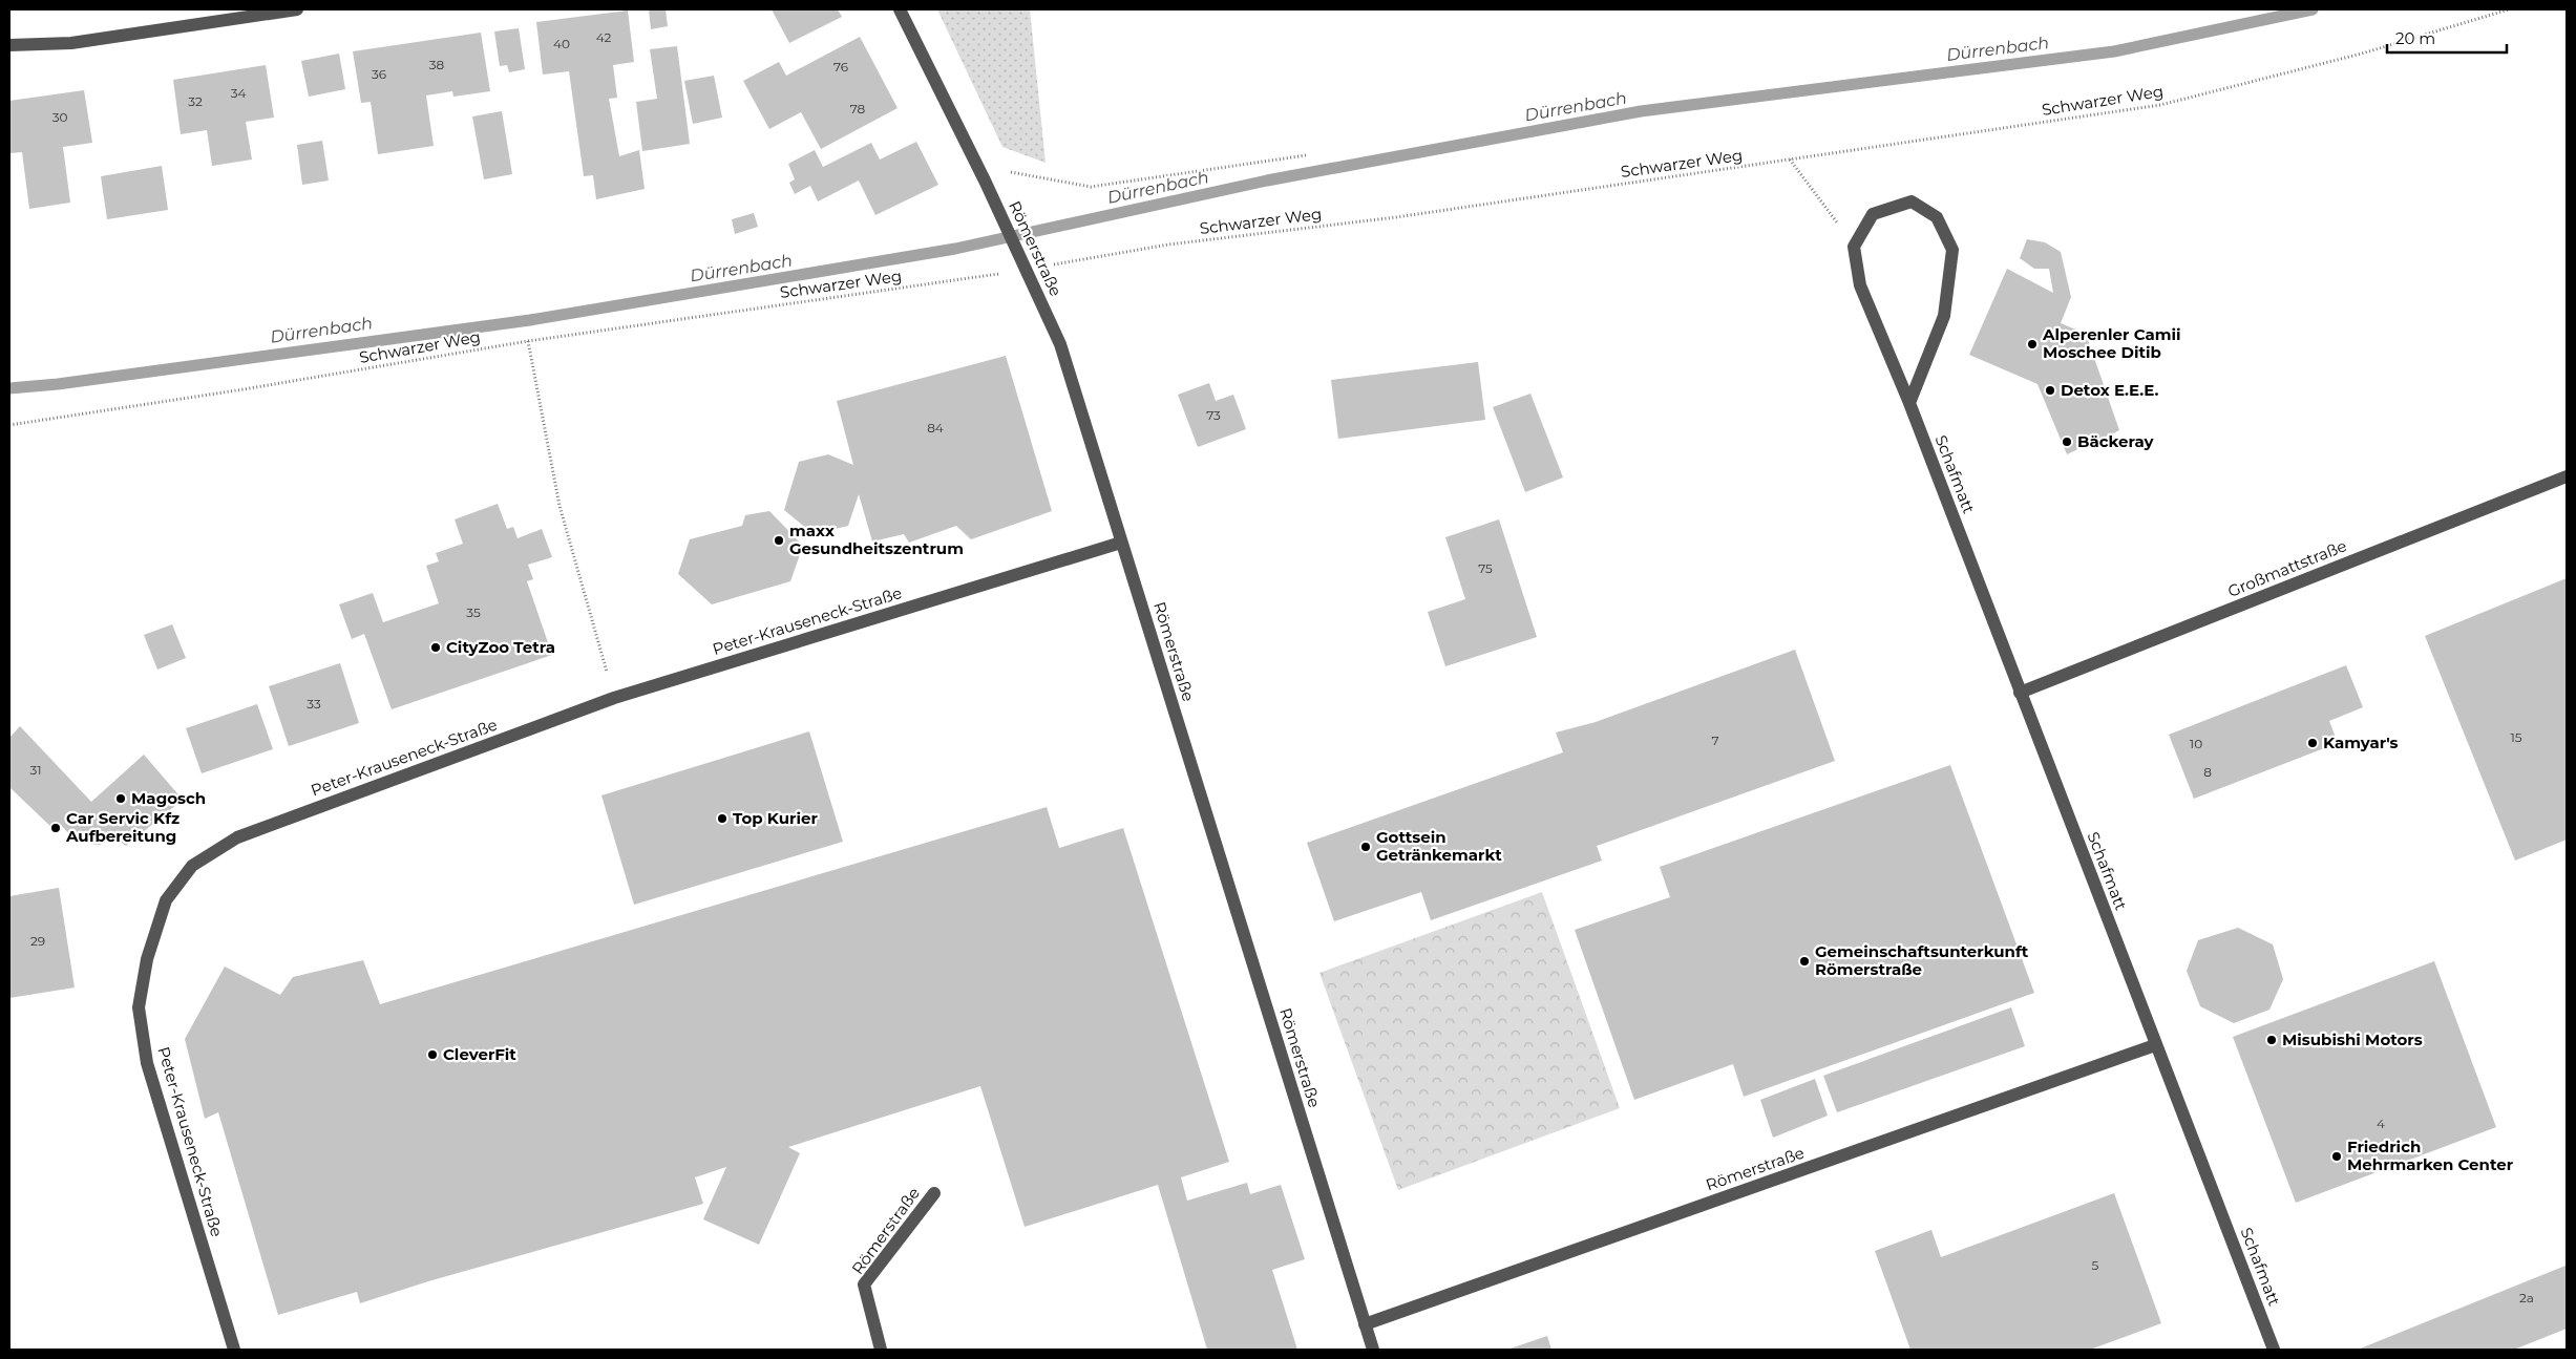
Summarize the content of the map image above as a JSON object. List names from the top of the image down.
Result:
{
  "streets": {
    "street": [
      "Römerstraße",
      "Schafmatt",
      "Großmattstraße",
      "Peter-Krauseneck-Straße"
    ],
    "path": ["Schwarzer Weg"]
  },
  "crossings": [
    ["Schwarzer Weg", "Römerstraße"],
    ["Römerstraße", "Schafmatt"],
    ["Römerstraße", "Peter-Krauseneck-Straße"],
    ["Schafmatt", "Großmattstraße"]
  ],
  "water": ["Dürrenbach"],
  "places": [
    "Alperenler Camii Moschee Ditib",
    "Detox E.E.E.",
    "Bäckeray",
    "maxx Gesundheitszentrum",
    "CityZoo Tetra",
    "Kamyar's",
    "Magosch",
    "Top Kurier",
    "Car Servic Kfz Aufbereitung",
    "Gottsein Getränkemarkt",
    "Gemeinschaftsunterkunft Römerstraße",
    "Misubishi Motors",
    "CleverFit",
    "Friedrich Mehrmarken Center"
  ],
  "house_numbers": [
    "42",
    "40",
    "38",
    "76",
    "36",
    "34",
    "32",
    "78",
    "30",
    "73",
    "84",
    "75",
    "35",
    "33",
    "15",
    "7",
    "10",
    "31",
    "8",
    "29",
    "4",
    "5",
    "2a"
  ],
  "scale_bar": "20 m"
}
